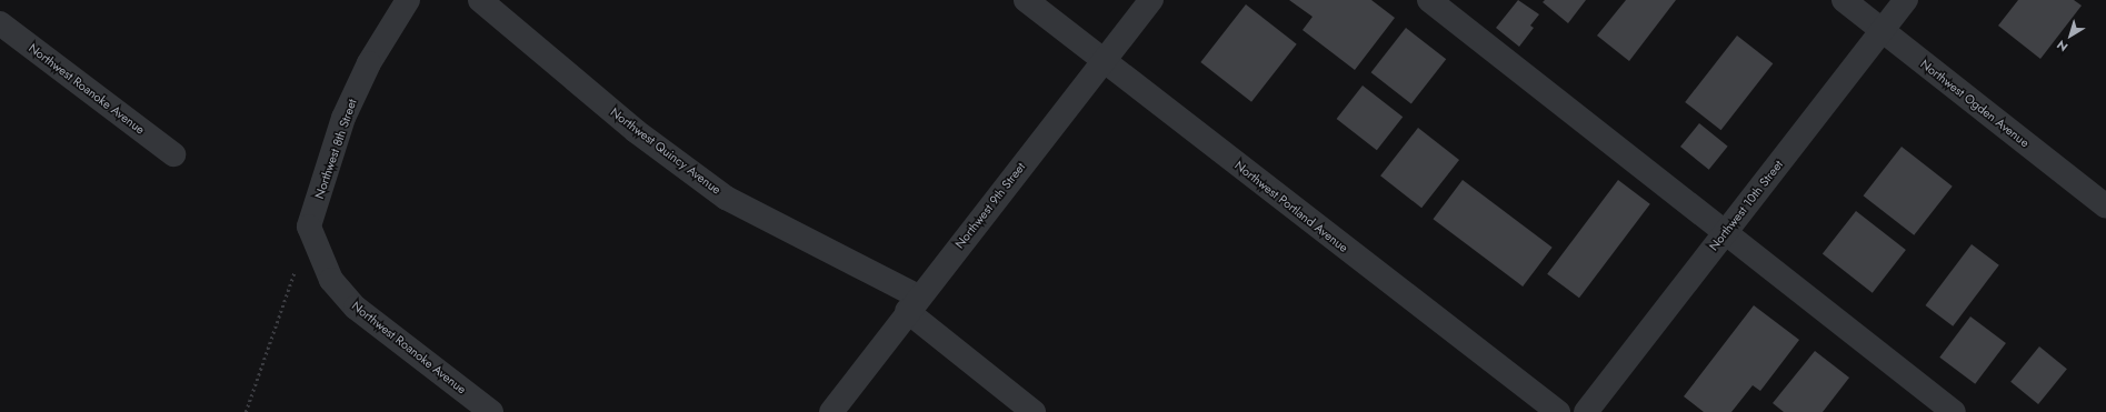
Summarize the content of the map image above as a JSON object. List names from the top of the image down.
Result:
{
  "streets": {
    "street": [
      "Northwest Roanoke Avenue",
      "Northwest Ogden Avenue",
      "Northwest 8th Street",
      "Northwest Quincy Avenue",
      "Northwest 9th Street",
      "Northwest 10th Street",
      "Northwest Portland Avenue"
    ]
  },
  "crossings": [
    ["Northwest Roanoke Avenue", "Northwest 8th Street"],
    ["Northwest Ogden Avenue", "Northwest 10th Street"],
    ["Northwest Quincy Avenue", "Northwest 9th Street"],
    ["Northwest 9th Street", "Northwest Portland Avenue"]
  ],
  "north": "bottom left"
}
